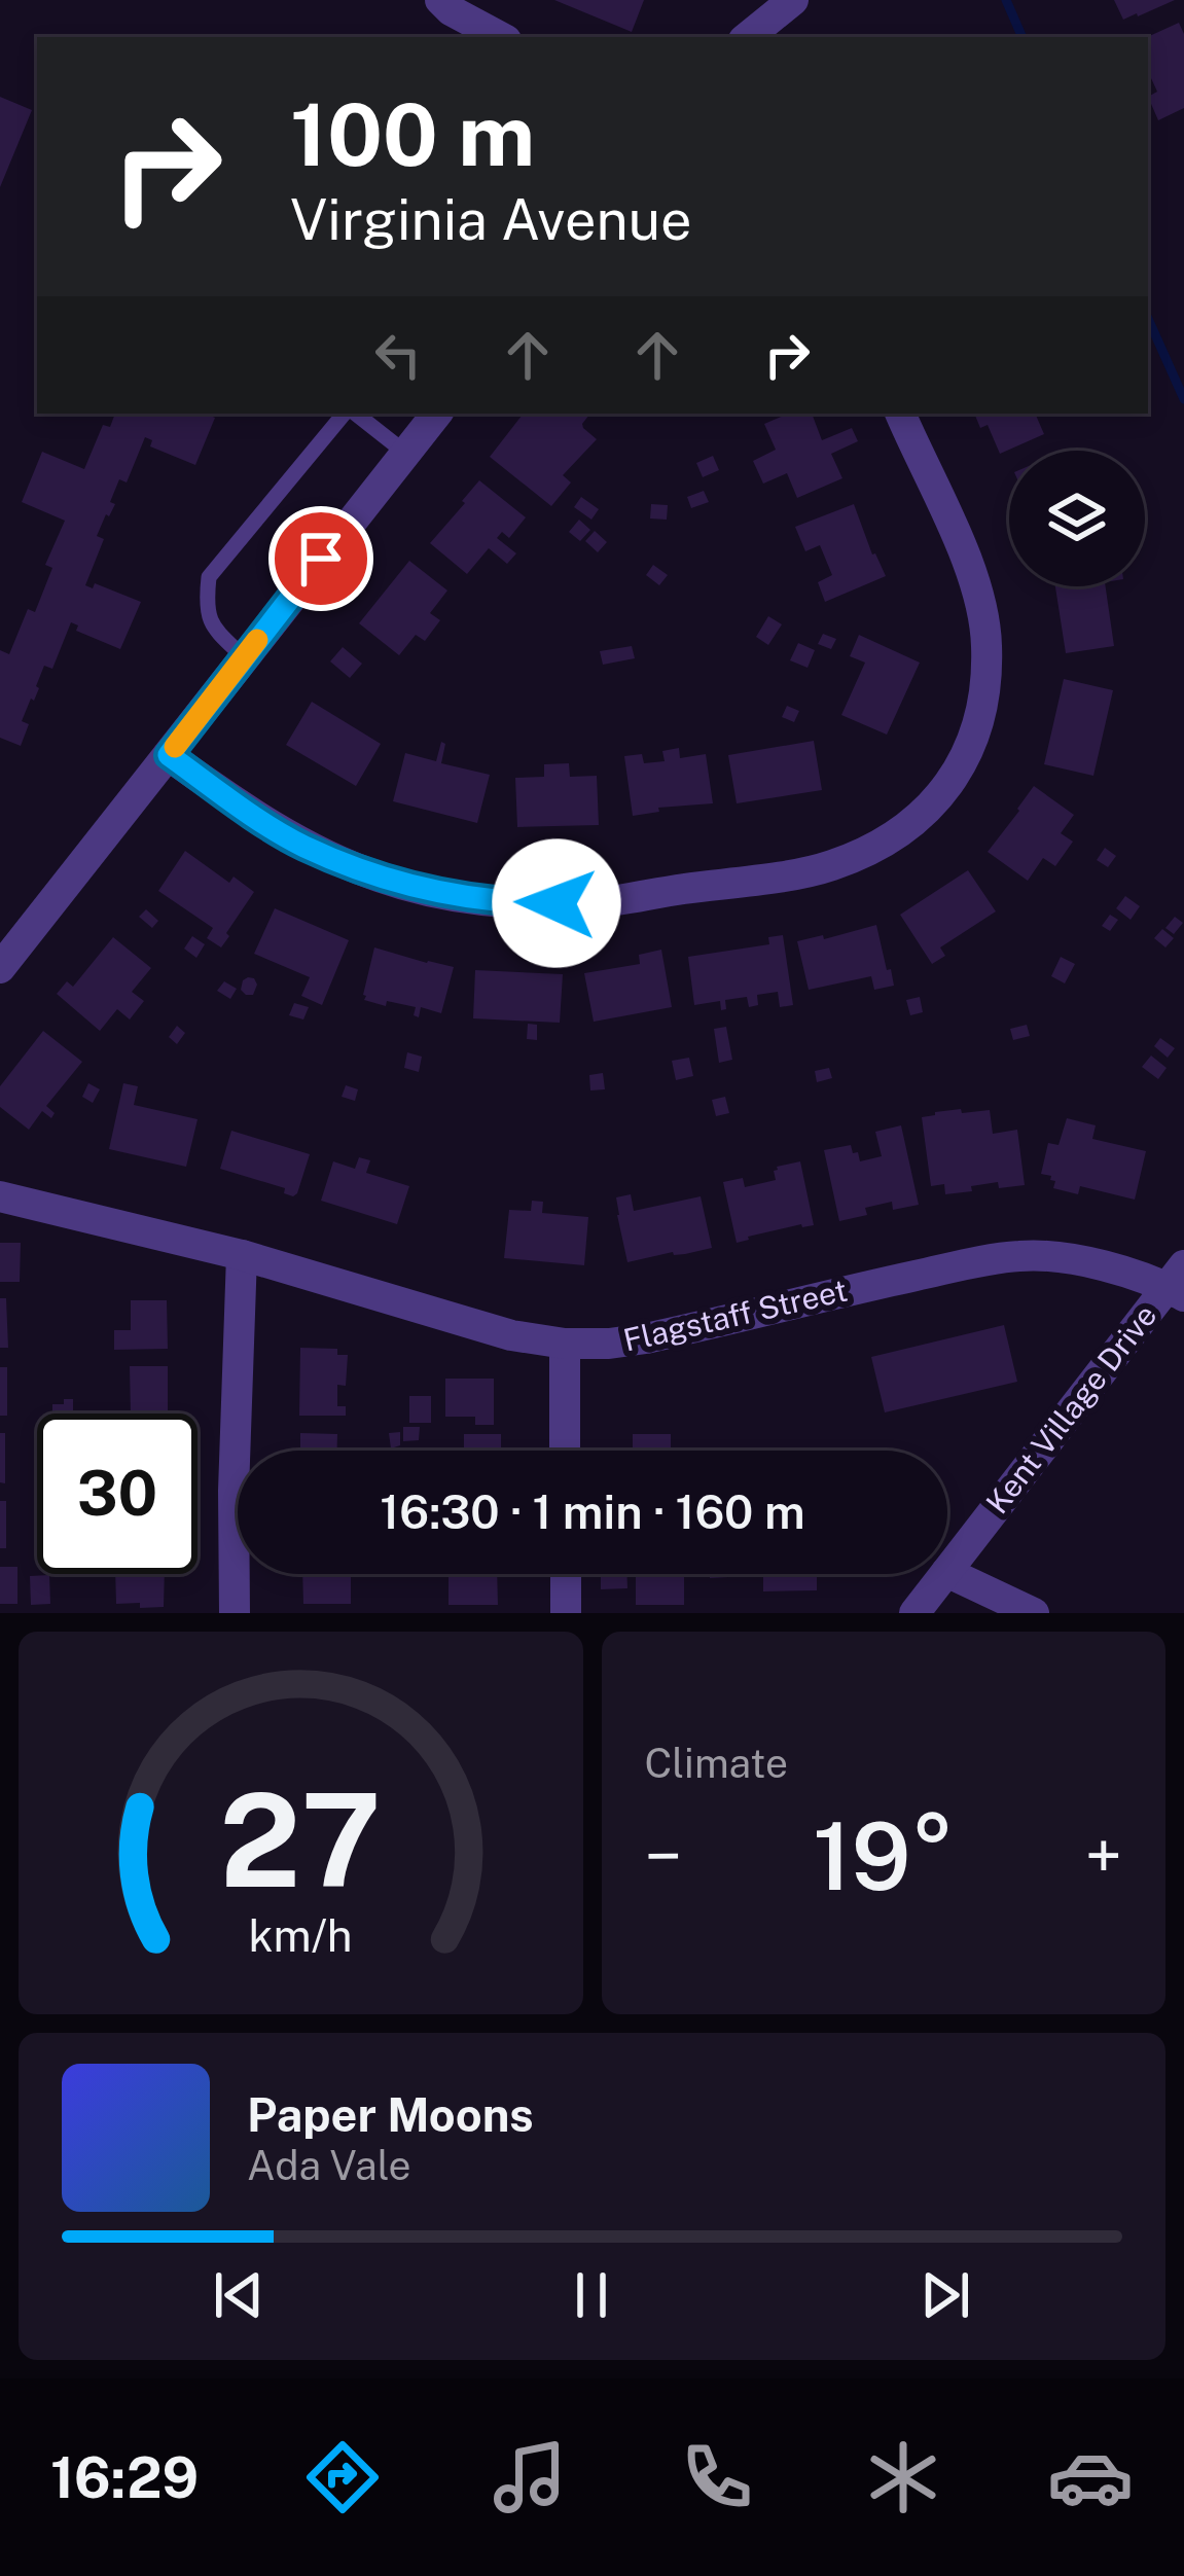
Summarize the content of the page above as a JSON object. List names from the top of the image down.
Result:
{
  "streets": {
    "street": ["Flagstaff Street", "Kent Village Drive"]
  },
  "crossings": [
    ["Flagstaff Street", "Kent Village Drive"]
  ],
  "page": {
    "turn": ["100 m", "Virginia Avenue"],
    "limit": "30",
    "trip": "16:30 · 1 min · 160 m",
    "tile": "Climate",
    "heat": ["−", "19°", "+"],
    "song": ["Paper Moons", "Ada Vale"],
    "tabs": "16:29",
    "gauge": ["27", "km/h"]
  }
}
